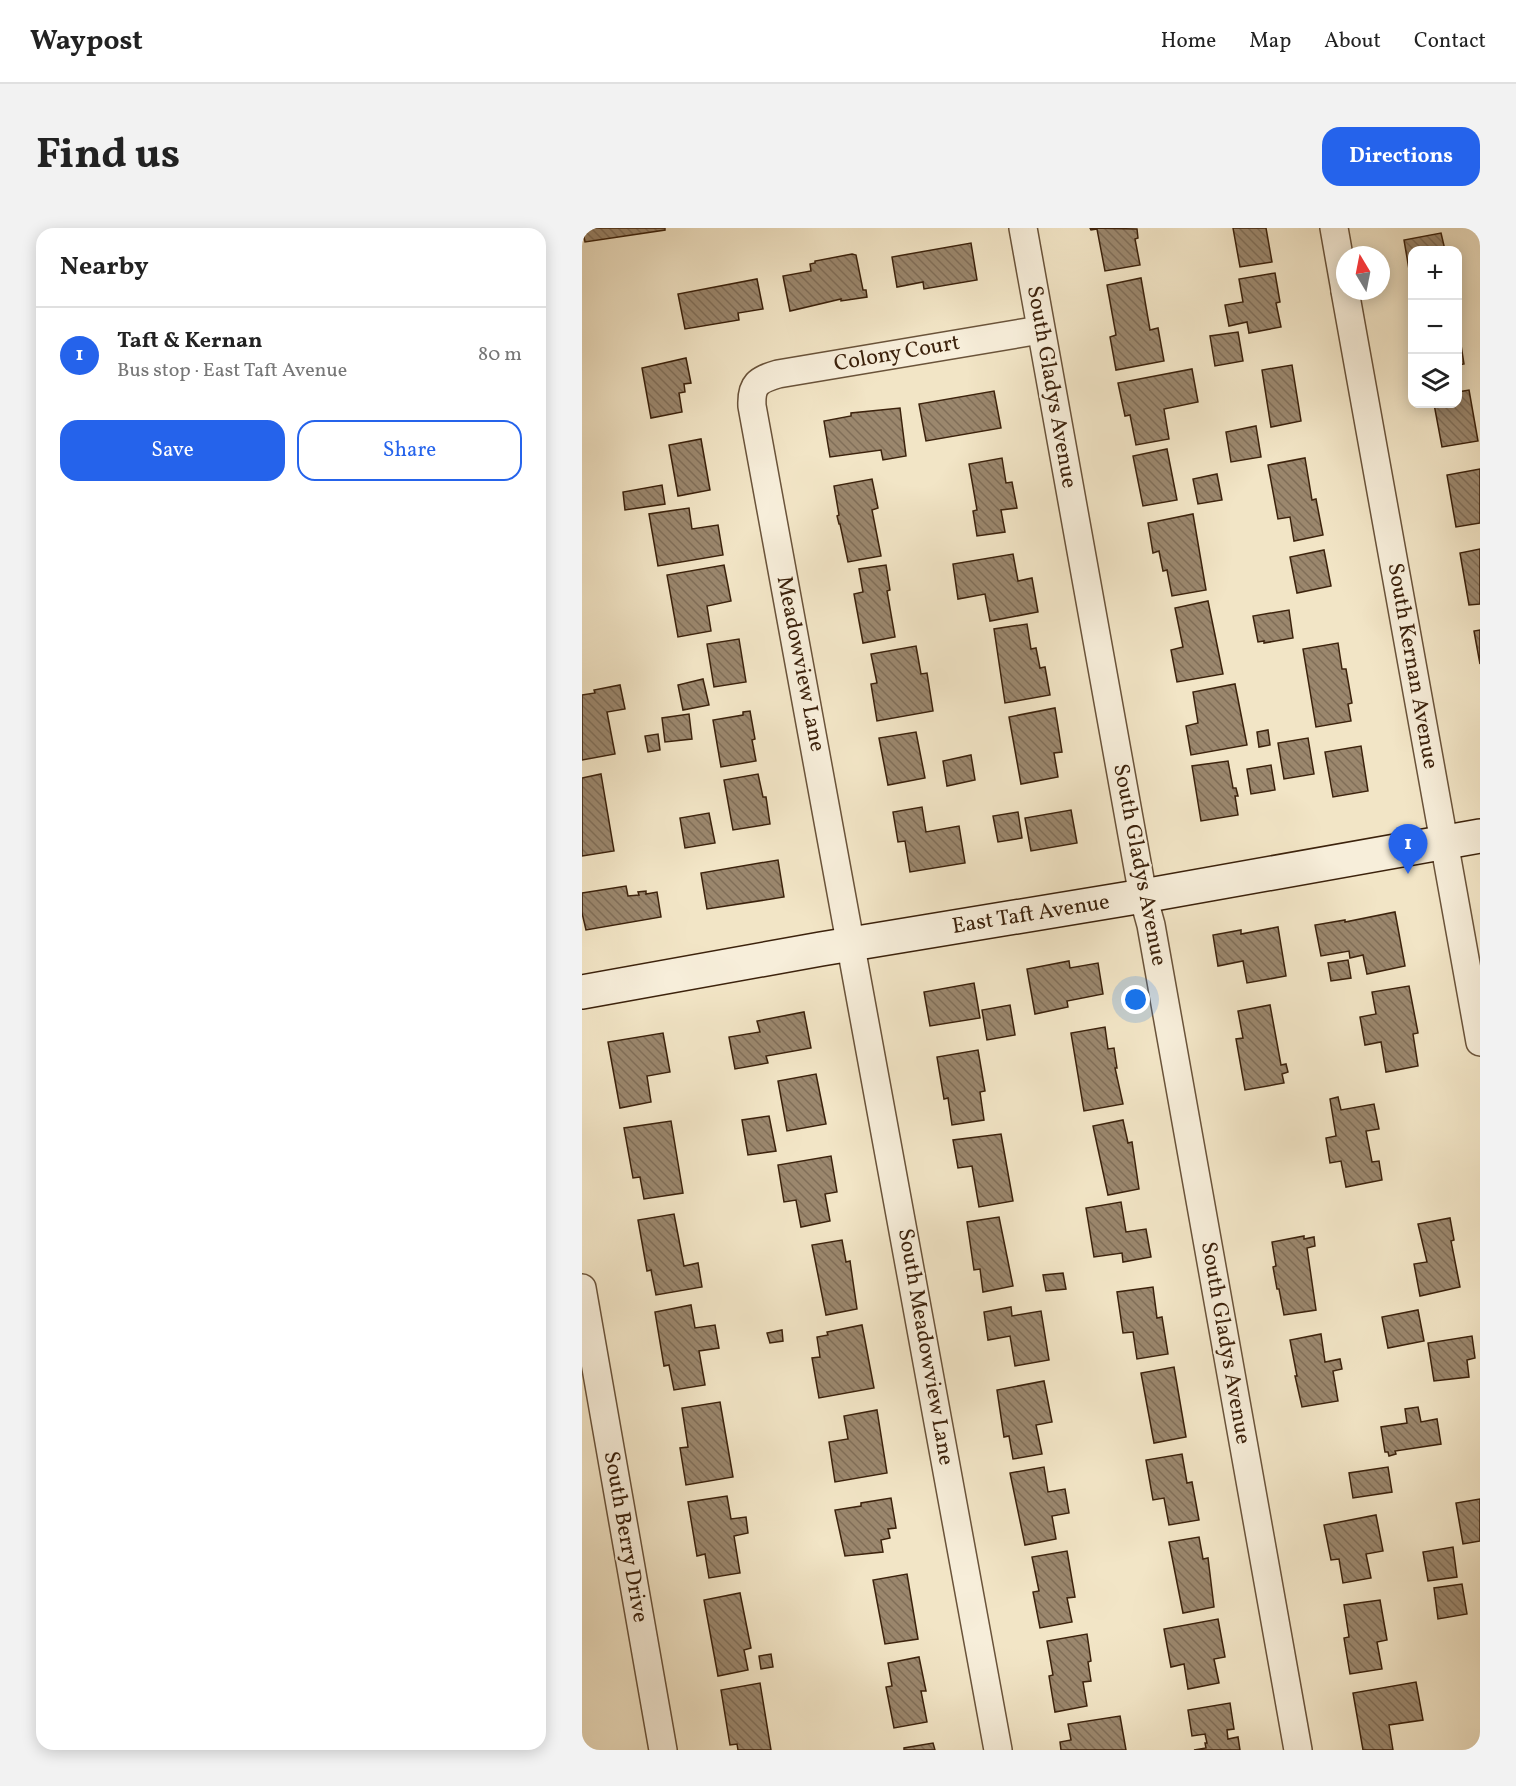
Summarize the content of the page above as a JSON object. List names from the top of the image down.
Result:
{
  "streets": {
    "street": [
      "Colony Court",
      "South Gladys Avenue",
      "Meadowview Lane",
      "South Kernan Avenue",
      "East Taft Avenue",
      "South Meadowview Lane",
      "South Berry Drive"
    ]
  },
  "crossings": [
    ["Colony Court", "South Gladys Avenue"],
    ["Colony Court", "Meadowview Lane"],
    ["South Gladys Avenue", "East Taft Avenue"],
    ["Meadowview Lane", "East Taft Avenue"],
    ["Meadowview Lane", "South Meadowview Lane"],
    ["South Kernan Avenue", "East Taft Avenue"],
    ["East Taft Avenue", "South Meadowview Lane"]
  ],
  "north": "top",
  "page": {
    "header": "Waypost",
    "nav": [
      "Home",
      "Map",
      "About",
      "Contact"
    ],
    "title": "Find us",
    "buttons": [
      "Directions",
      ["Save", "Share"]
    ],
    "heading": "Nearby",
    "map_buttons": ["+", "−"],
    "list": [
      {
        "mark": "1",
        "name": "Taft & Kernan",
        "note": "Bus stop · East Taft Avenue",
        "value": "80 m"
      }
    ],
    "pins": "1"
  }
}
